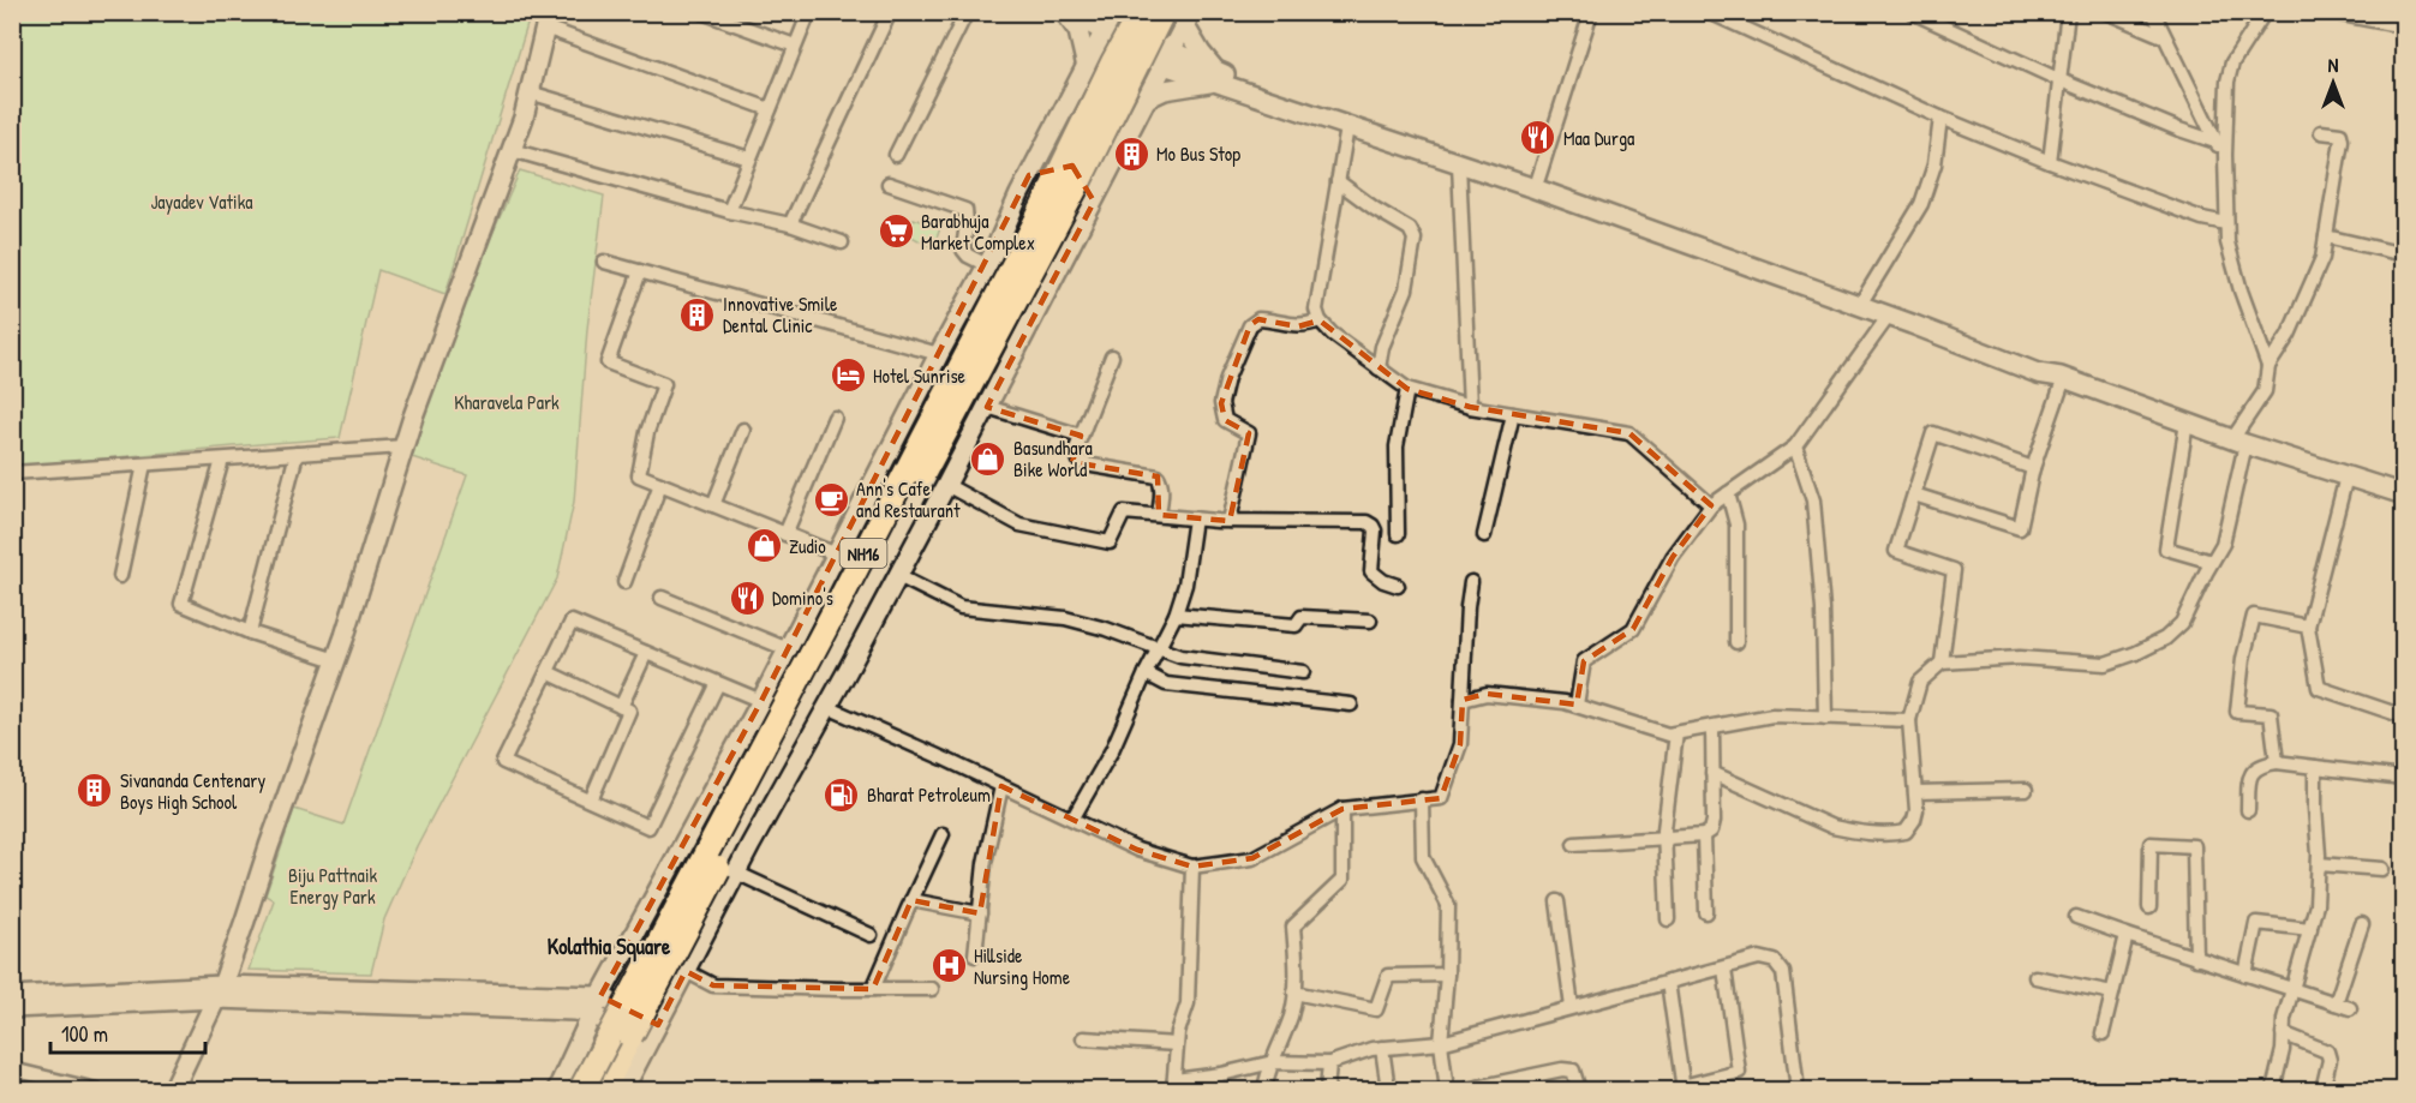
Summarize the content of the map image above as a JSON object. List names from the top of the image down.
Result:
{
  "streets": {
    "highway": ["NH16"]
  },
  "districts": ["Kolathia Square"],
  "parks": ["Jayadev Vatika", "Kharavela Park", "Biju Pattnaik Energy Park"],
  "places": {
    "restaurant": ["Maa Durga", "Domino's"],
    "building": ["Mo Bus Stop", "Innovative Smile Dental Clinic", "Sivananda Centenary Boys High School"],
    "supermarket": ["Barabhuja Market Complex"],
    "hotel": ["Hotel Sunrise"],
    "shop": ["Basundhara Bike World", "Zudio"],
    "cafe": ["Ann's Cafe and Restaurant"],
    "fuel station": ["Bharat Petroleum"],
    "hospital": ["Hillside Nursing Home"]
  },
  "scale_bar": "100 m",
  "north": "top"
}
